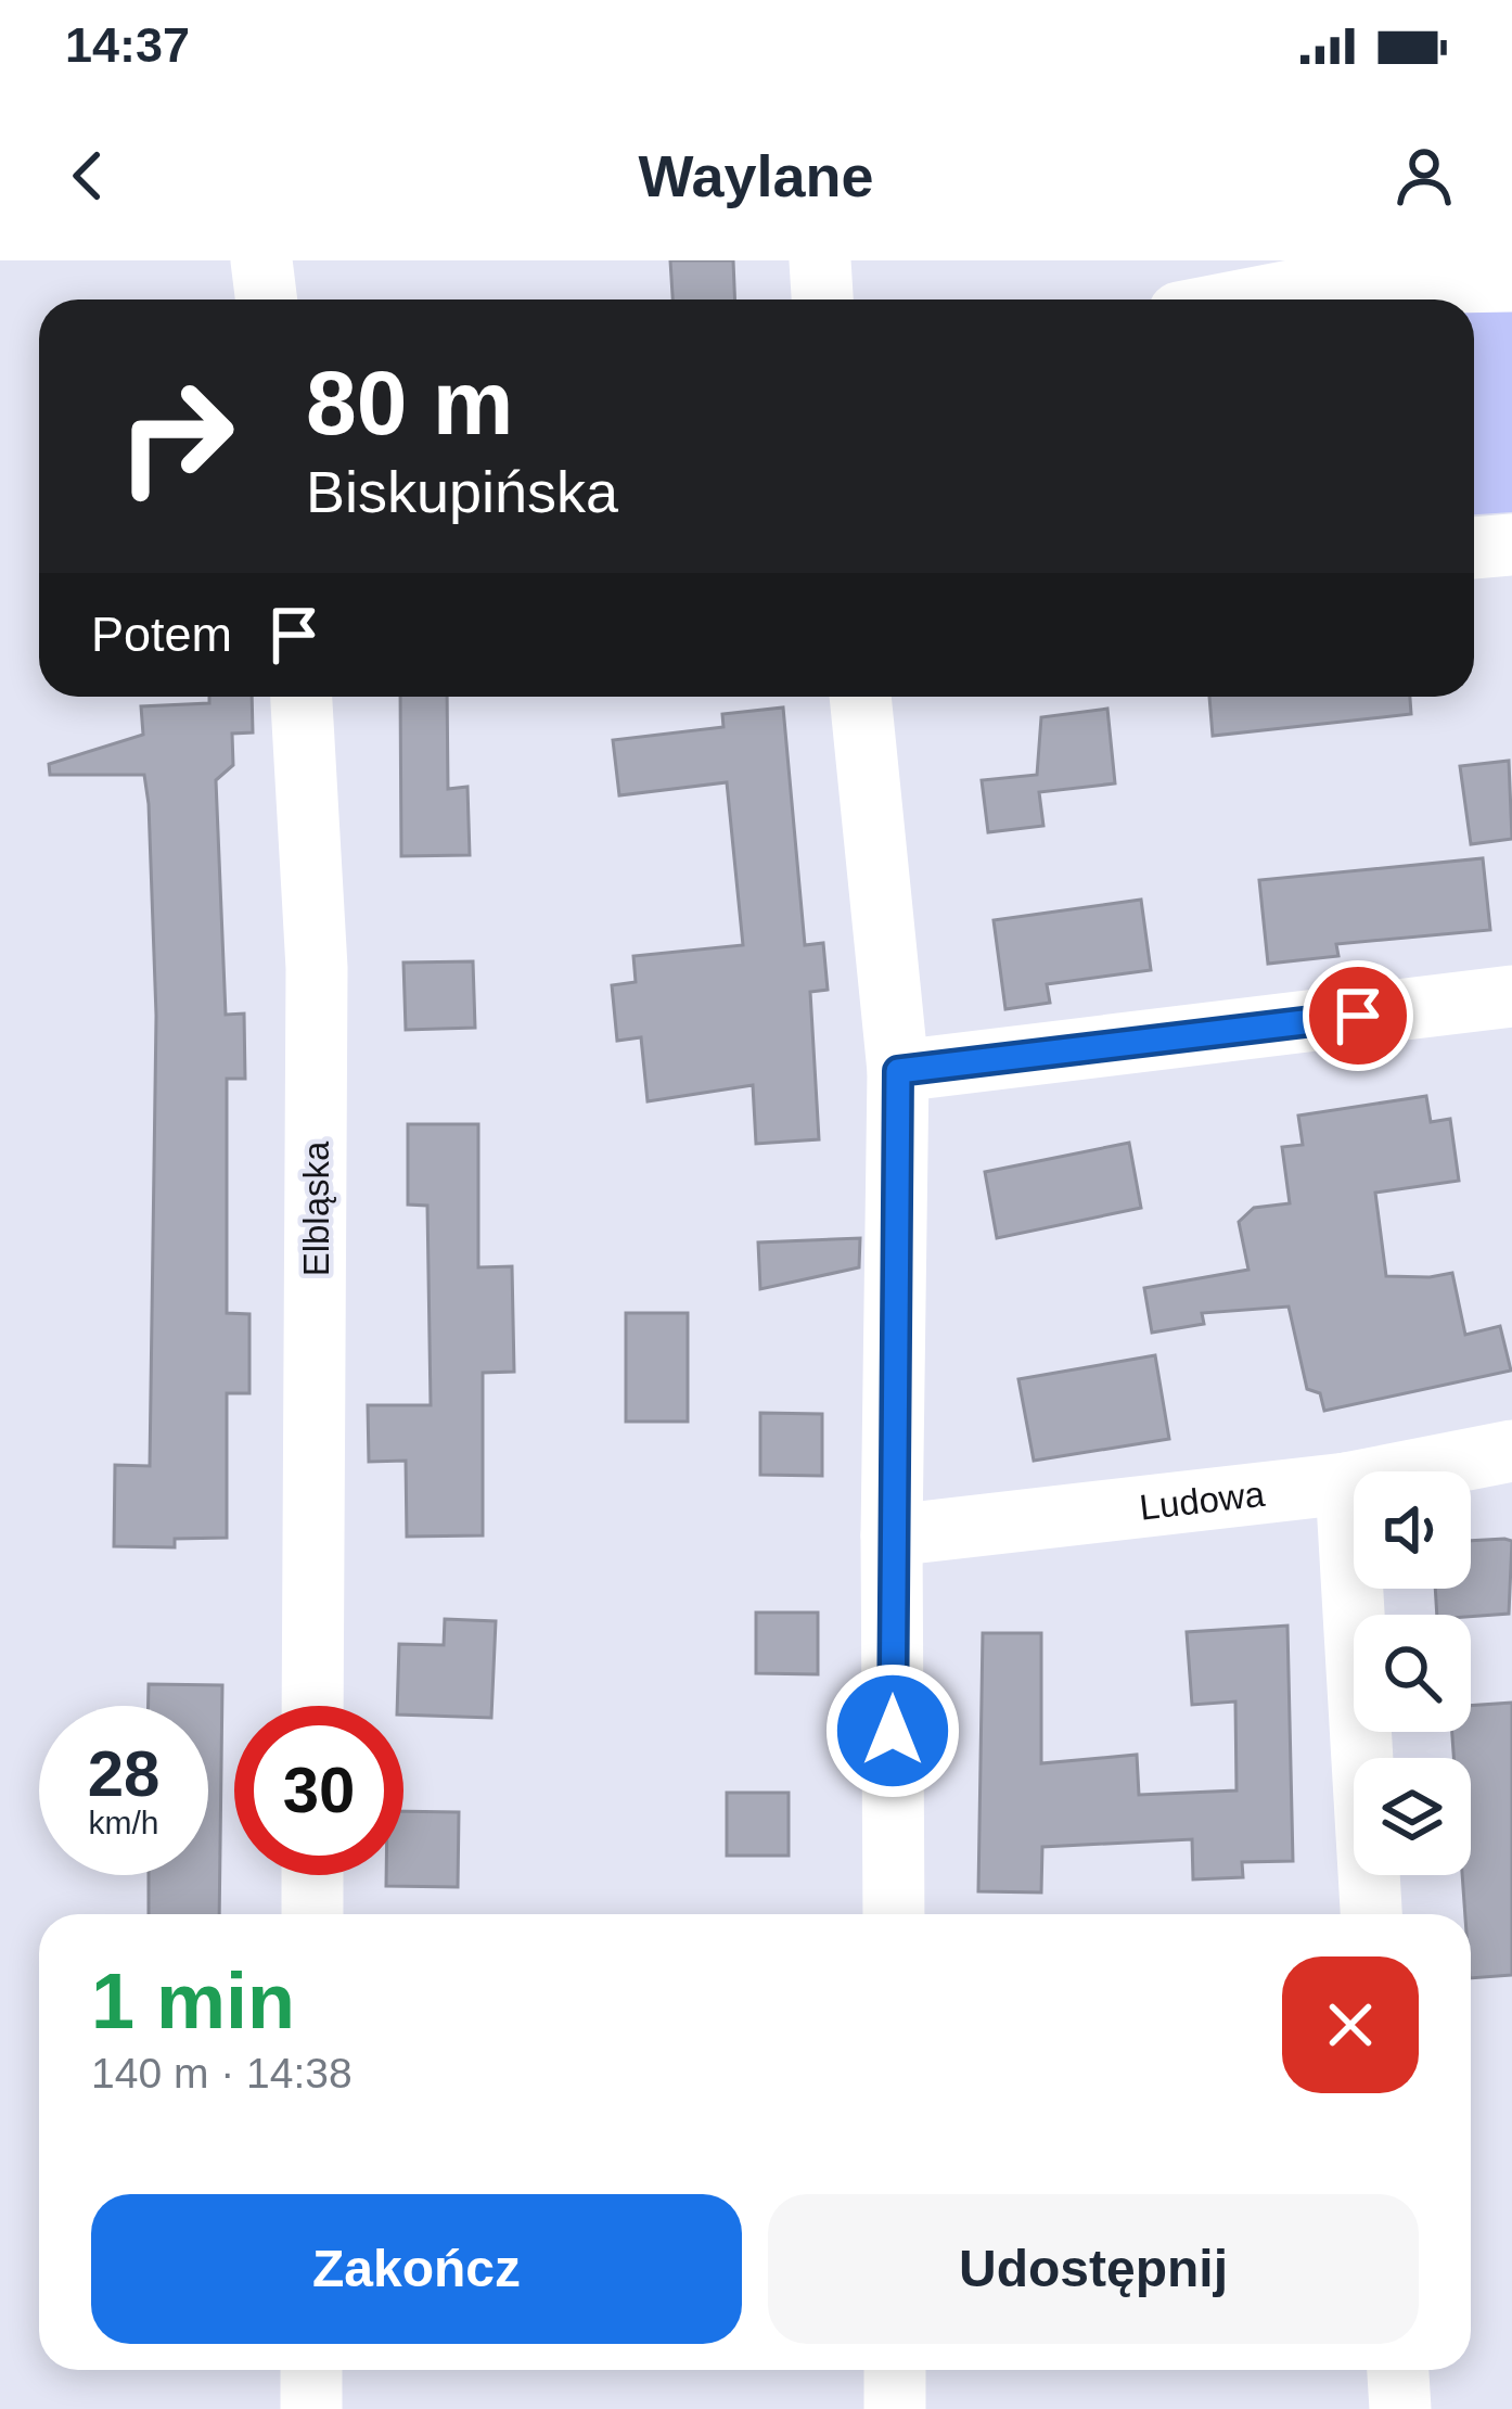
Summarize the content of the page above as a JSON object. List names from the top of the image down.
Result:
{
  "streets": {
    "street": ["Elbląska", "Ludowa"]
  },
  "page": {
    "status": "14:37",
    "header": "Waylane",
    "turn": ["80 m", "Biskupińska"],
    "then": "Potem",
    "speed": "28 km/h",
    "limit": "30",
    "heading": ["1 min", "140 m · 14:38"],
    "buttons": ["Zakończ", "Udostępnij"]
  }
}
